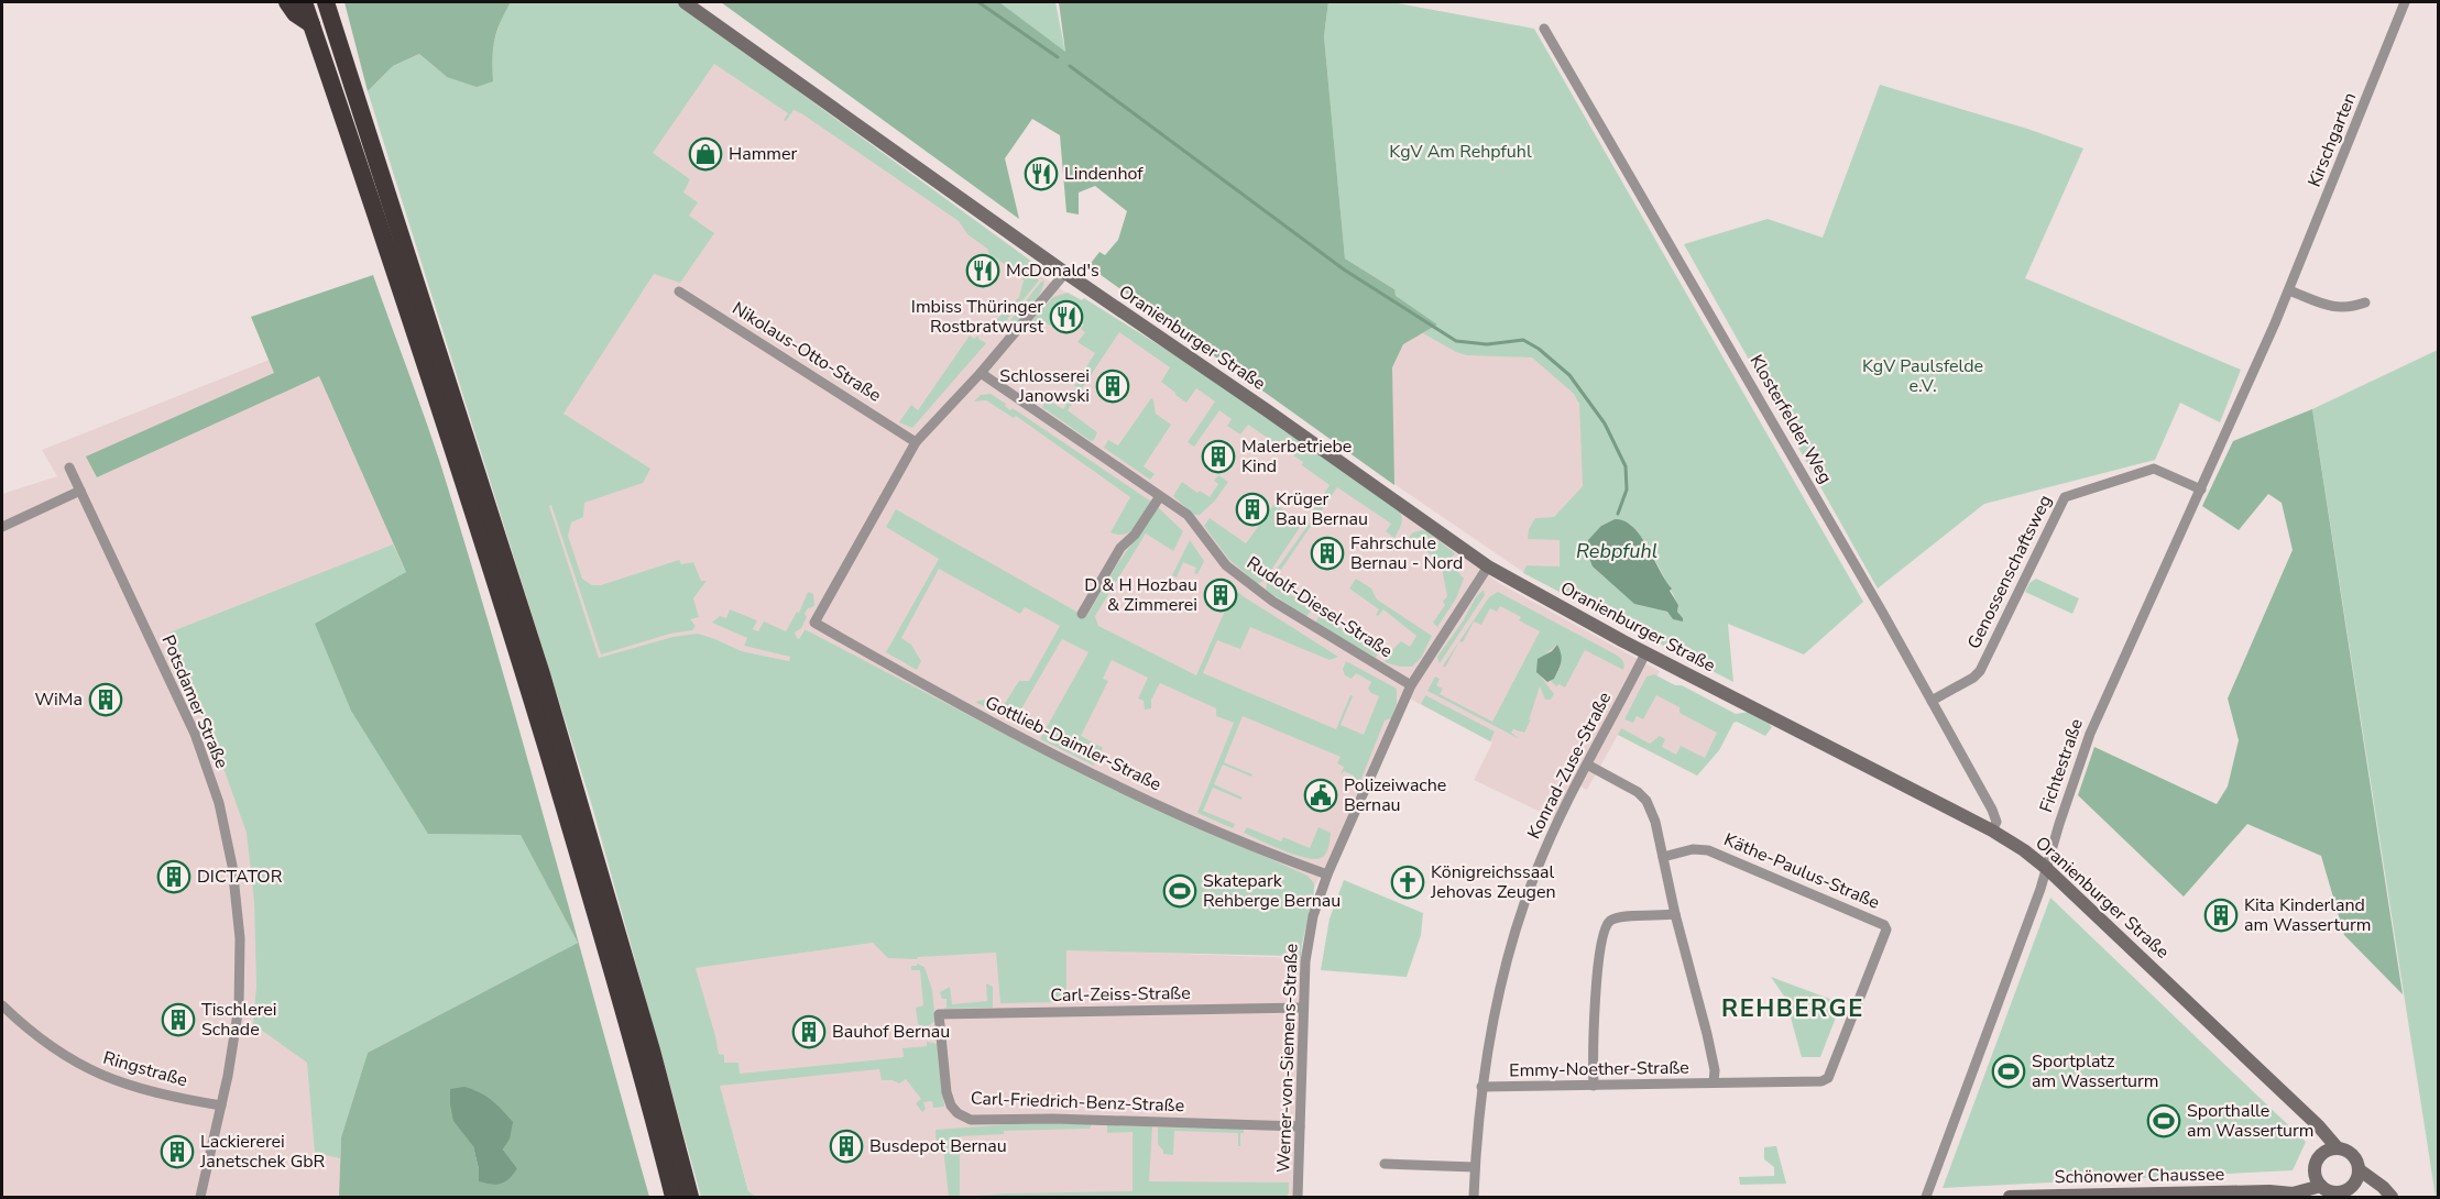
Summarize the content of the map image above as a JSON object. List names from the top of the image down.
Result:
{
  "streets": {
    "main road": ["Oranienburger Straße", "Schönower Chaussee"],
    "street": [
      "Kirschgarten",
      "Nikolaus-Otto-Straße",
      "Klosterfelder Weg",
      "Genossenschaftsweg",
      "Rudolf-Diesel-Straße",
      "Potsdamer Straße",
      "Gottlieb-Daimler-Straße",
      "Konrad-Zuse-Straße",
      "Fichtestraße",
      "Käthe-Paulus-Straße",
      "Carl-Zeiss-Straße",
      "Werner-von-Siemens-Straße",
      "Ringstraße",
      "Emmy-Noether-Straße",
      "Carl-Friedrich-Benz-Straße"
    ]
  },
  "crossings": [
    ["Kirschgarten", "Fichtestraße"],
    ["Oranienburger Straße", "Klosterfelder Weg"],
    ["Oranienburger Straße", "Konrad-Zuse-Straße"],
    ["Oranienburger Straße", "Fichtestraße"],
    ["Oranienburger Straße", "Werner-von-Siemens-Straße"],
    ["Oranienburger Straße", "Schönower Chaussee"],
    ["Nikolaus-Otto-Straße", "Gottlieb-Daimler-Straße"],
    ["Klosterfelder Weg", "Genossenschaftsweg"],
    ["Genossenschaftsweg", "Fichtestraße"],
    ["Rudolf-Diesel-Straße", "Werner-von-Siemens-Straße"],
    ["Potsdamer Straße", "Ringstraße"],
    ["Gottlieb-Daimler-Straße", "Werner-von-Siemens-Straße"],
    ["Konrad-Zuse-Straße", "Emmy-Noether-Straße"],
    ["Käthe-Paulus-Straße", "Emmy-Noether-Straße"],
    ["Carl-Zeiss-Straße", "Werner-von-Siemens-Straße"],
    ["Carl-Zeiss-Straße", "Carl-Friedrich-Benz-Straße"],
    ["Werner-von-Siemens-Straße", "Carl-Friedrich-Benz-Straße"]
  ],
  "districts": ["REHBERGE"],
  "water": ["Rebpfuhl"],
  "parks": ["KgV Am Rehpfuhl", "KgV Paulsfelde e.V."],
  "places": {
    "shop": ["Hammer"],
    "restaurant": ["Lindenhof", "McDonald's", "Imbiss Thüringer Rostbratwurst"],
    "building": [
      "Schlosserei Janowski",
      "Malerbetriebe Kind",
      "Krüger Bau Bernau",
      "Fahrschule Bernau - Nord",
      "D & H Hozbau & Zimmerei",
      "WiMa",
      "DICTATOR",
      "Kita Kinderland am Wasserturm",
      "Tischlerei Schade",
      "Bauhof Bernau",
      "Busdepot Bernau",
      "Lackiererei Janetschek GbR"
    ],
    "public building": ["Polizeiwache Bernau"],
    "church": ["Königreichssaal Jehovas Zeugen"],
    "sports": ["Skatepark Rehberge Bernau", "Sportplatz am Wasserturm", "Sporthalle am Wasserturm"]
  }
}
